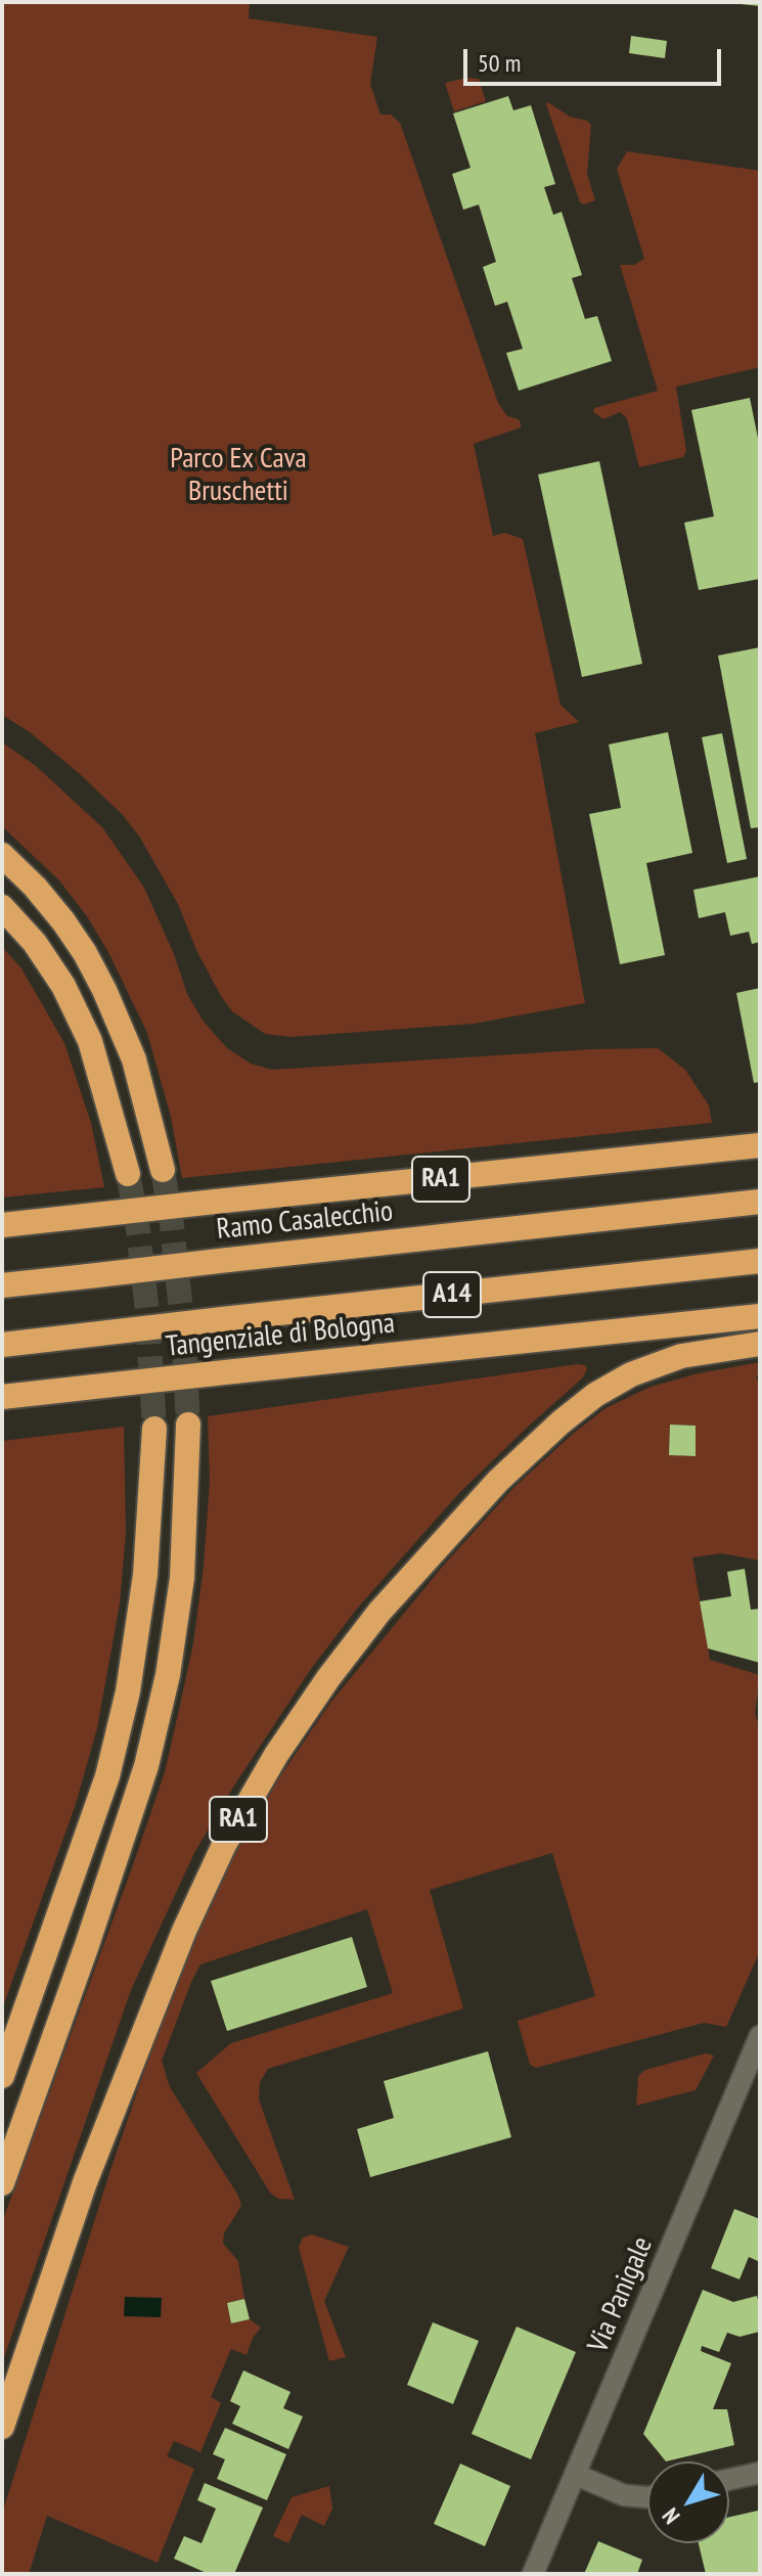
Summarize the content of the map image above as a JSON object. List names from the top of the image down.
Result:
{
  "streets": {
    "highway": [
      "RA1",
      "Ramo Casalecchio",
      "A14",
      "Tangenziale di Bologna"
    ],
    "street": ["Via Panigale"]
  },
  "parks": ["Parco Ex Cava Bruschetti"],
  "scale_bar": "50 m",
  "north": "bottom left"
}
